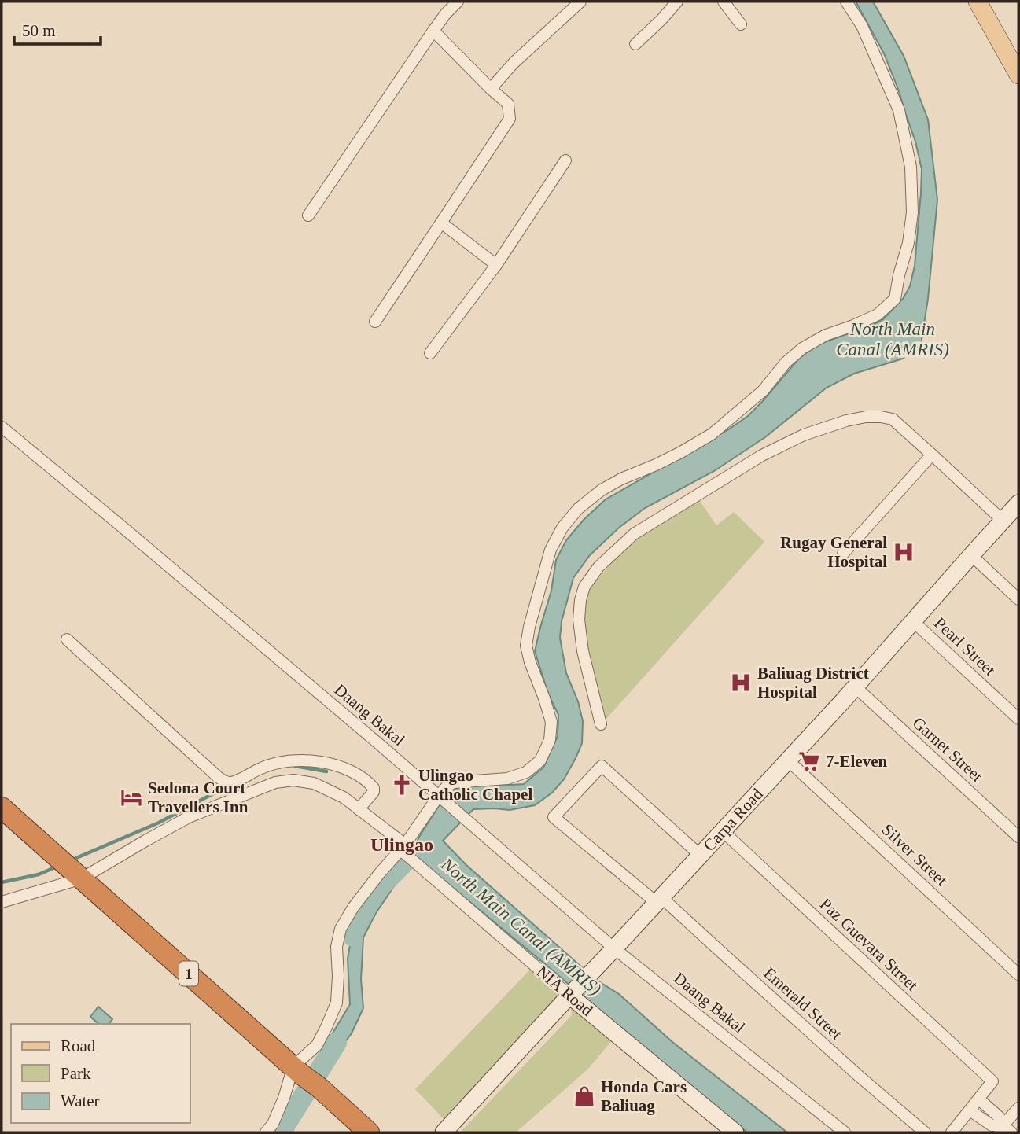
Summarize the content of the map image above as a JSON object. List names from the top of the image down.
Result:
{
  "streets": {
    "highway": ["1"],
    "street": [
      "Pearl Street",
      "Daang Bakal",
      "Garnet Street",
      "Carpa Road",
      "Silver Street",
      "Paz Guevara Street",
      "NIA Road",
      "Emerald Street"
    ]
  },
  "crossings": [
    ["Pearl Street", "Carpa Road"],
    ["Daang Bakal", "Carpa Road"],
    ["Garnet Street", "Carpa Road"],
    ["Carpa Road", "Silver Street"],
    ["Carpa Road", "Paz Guevara Street"],
    ["Carpa Road", "NIA Road"],
    ["Carpa Road", "Emerald Street"],
    ["1", "NIA Road"]
  ],
  "districts": ["Ulingao"],
  "water": ["North Main Canal (AMRIS)"],
  "places": {
    "hospital": ["Rugay General Hospital", "Baliuag District Hospital"],
    "supermarket": ["7-Eleven"],
    "church": ["Ulingao Catholic Chapel"],
    "hotel": ["Sedona Court Travellers Inn"],
    "shop": ["Honda Cars Baliuag"]
  },
  "legend": ["Road", "Park", "Water"],
  "scale_bar": "50 m"
}
